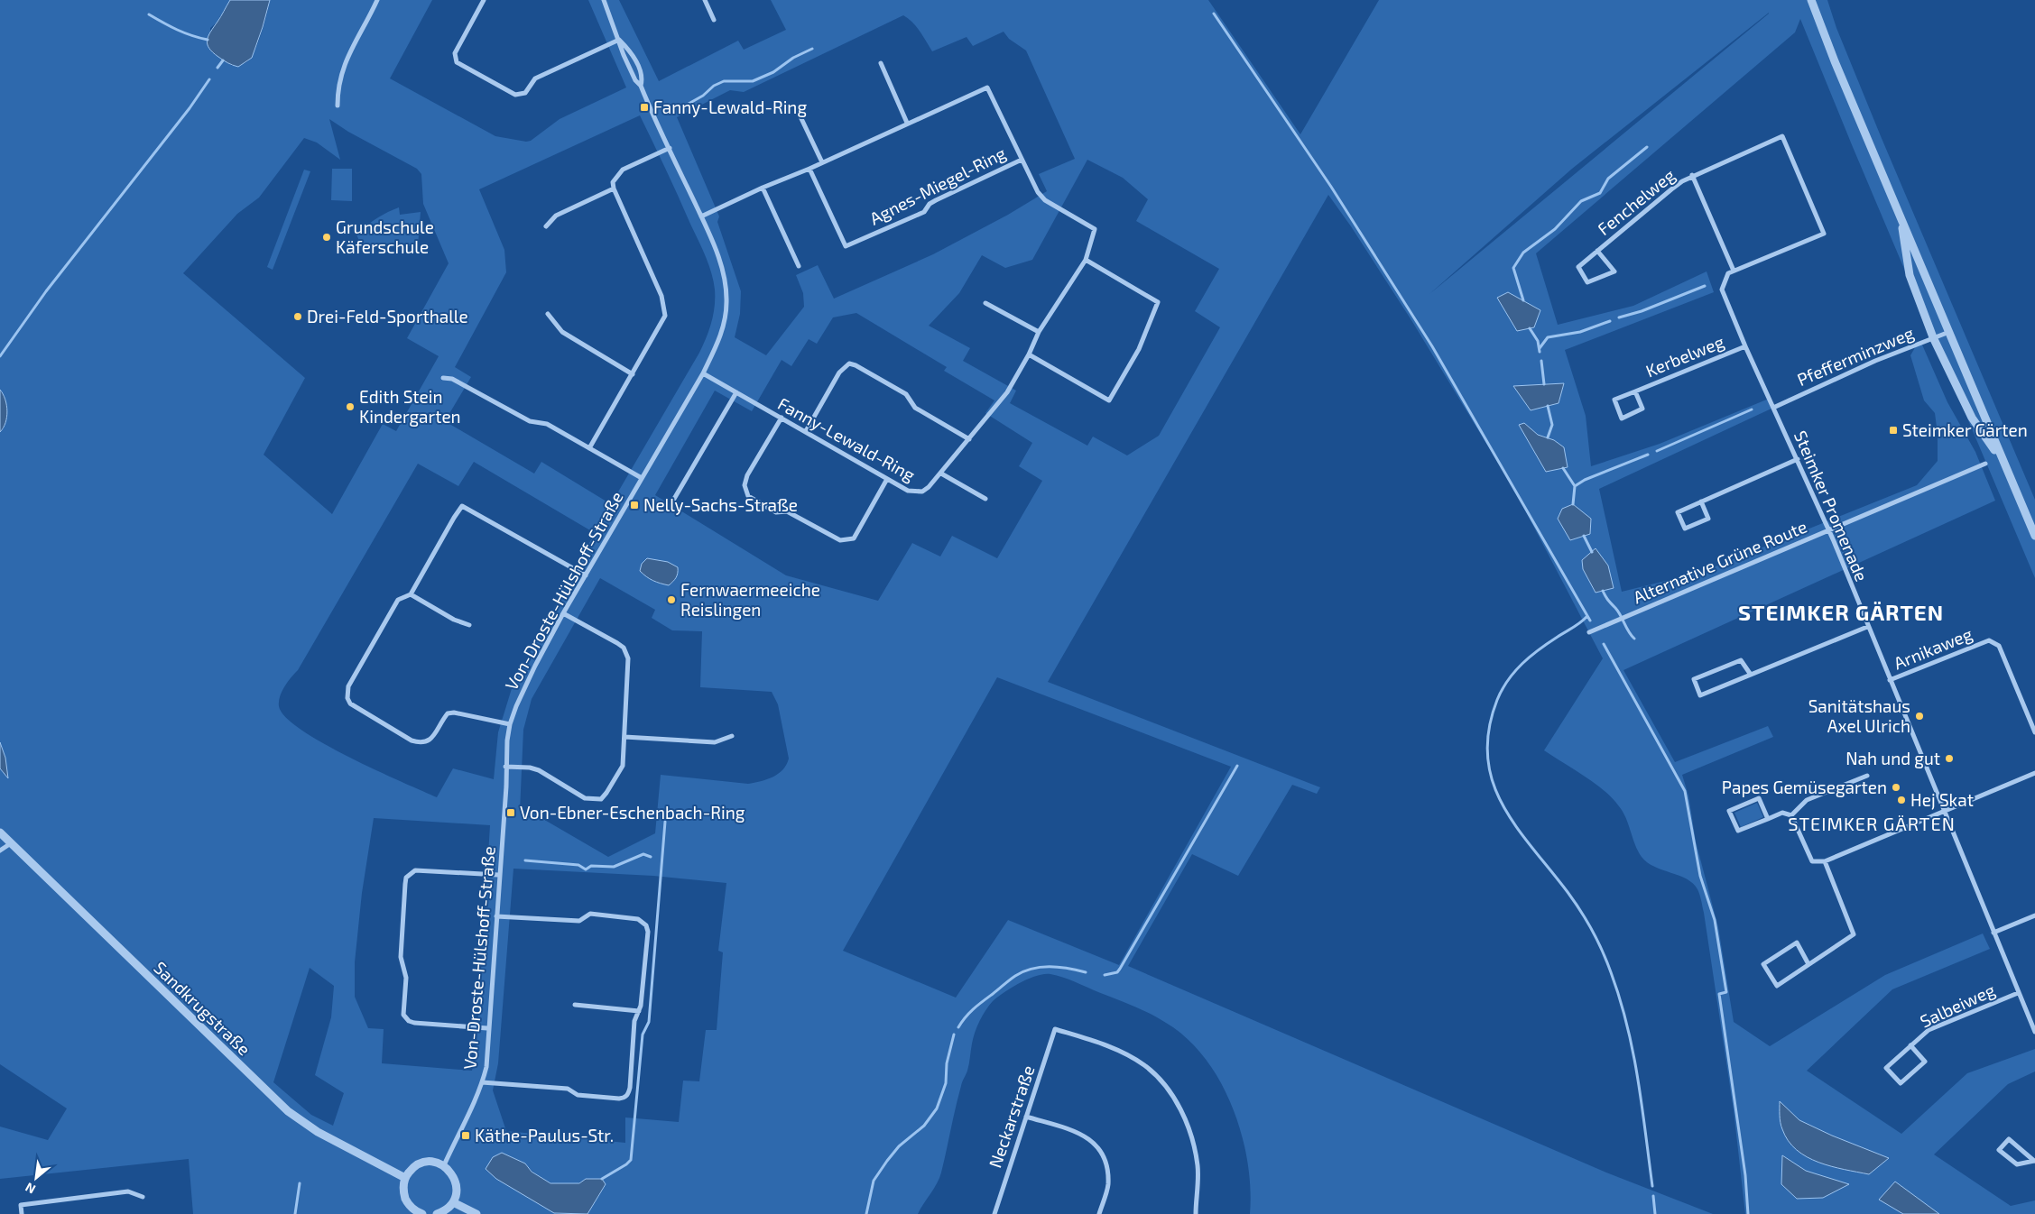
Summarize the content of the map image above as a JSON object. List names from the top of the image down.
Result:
{
  "streets": {
    "street": [
      "Agnes-Miegel-Ring",
      "Fenchelweg",
      "Kerbelweg",
      "Pfefferminzweg",
      "Fanny-Lewald-Ring",
      "Steimker Promenade",
      "Alternative Grüne Route",
      "Von-Droste-Hülshoff-Straße",
      "Arnikaweg",
      "Salbeiweg",
      "Sandkrugstraße",
      "Neckarstraße"
    ]
  },
  "crossings": [
    ["Agnes-Miegel-Ring", "Fanny-Lewald-Ring"],
    ["Fenchelweg", "Steimker Promenade"],
    ["Kerbelweg", "Steimker Promenade"],
    ["Pfefferminzweg", "Steimker Promenade"],
    ["Fanny-Lewald-Ring", "Von-Droste-Hülshoff-Straße"],
    ["Steimker Promenade", "Alternative Grüne Route"],
    ["Steimker Promenade", "Arnikaweg"],
    ["Steimker Promenade", "Salbeiweg"]
  ],
  "districts": ["STEIMKER GÄRTEN", "STEIMKER GÄRTEN"],
  "places": {
    "transit": [
      "Fanny-Lewald-Ring",
      "Steimker Gärten",
      "Nelly-Sachs-Straße",
      "Von-Ebner-Eschenbach-Ring",
      "Käthe-Paulus-Str."
    ],
    "other": [
      "Grundschule Käferschule",
      "Drei-Feld-Sporthalle",
      "Edith Stein Kindergarten",
      "Fernwaermeeiche Reislingen",
      "Sanitätshaus Axel Ulrich",
      "Nah und gut",
      "Papes Gemüsegarten",
      "Hej Skat"
    ]
  },
  "north": "bottom left"
}
